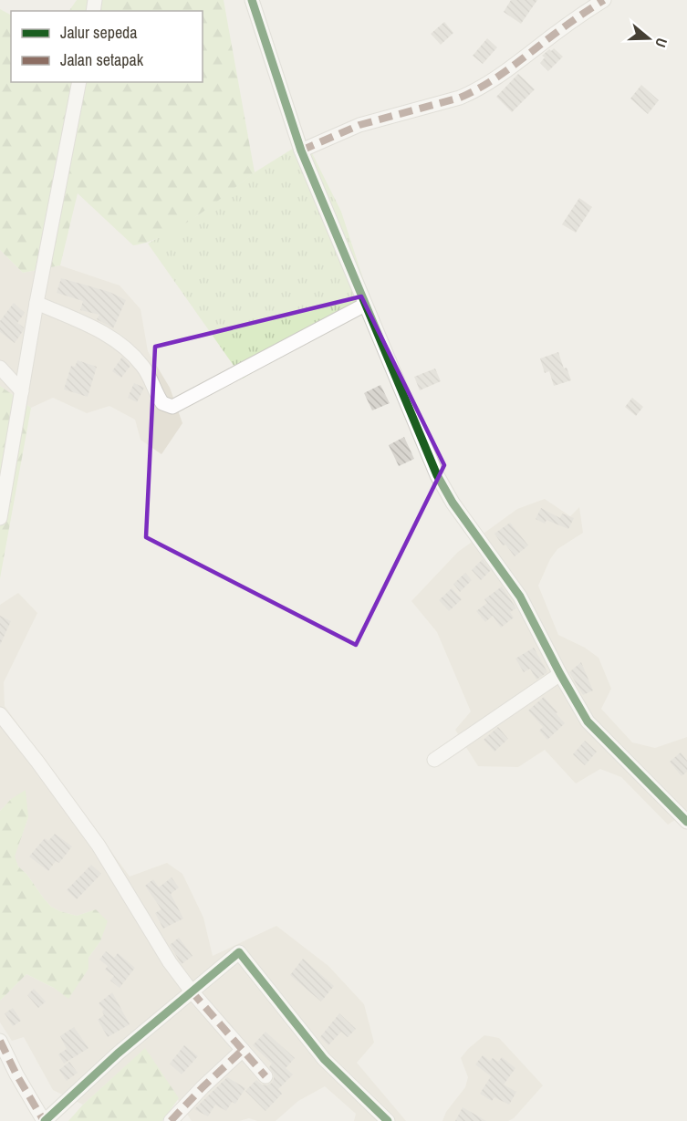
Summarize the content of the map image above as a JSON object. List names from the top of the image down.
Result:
{
  "legend": ["Jalur sepeda", "Jalan setapak"],
  "north": "right"
}
